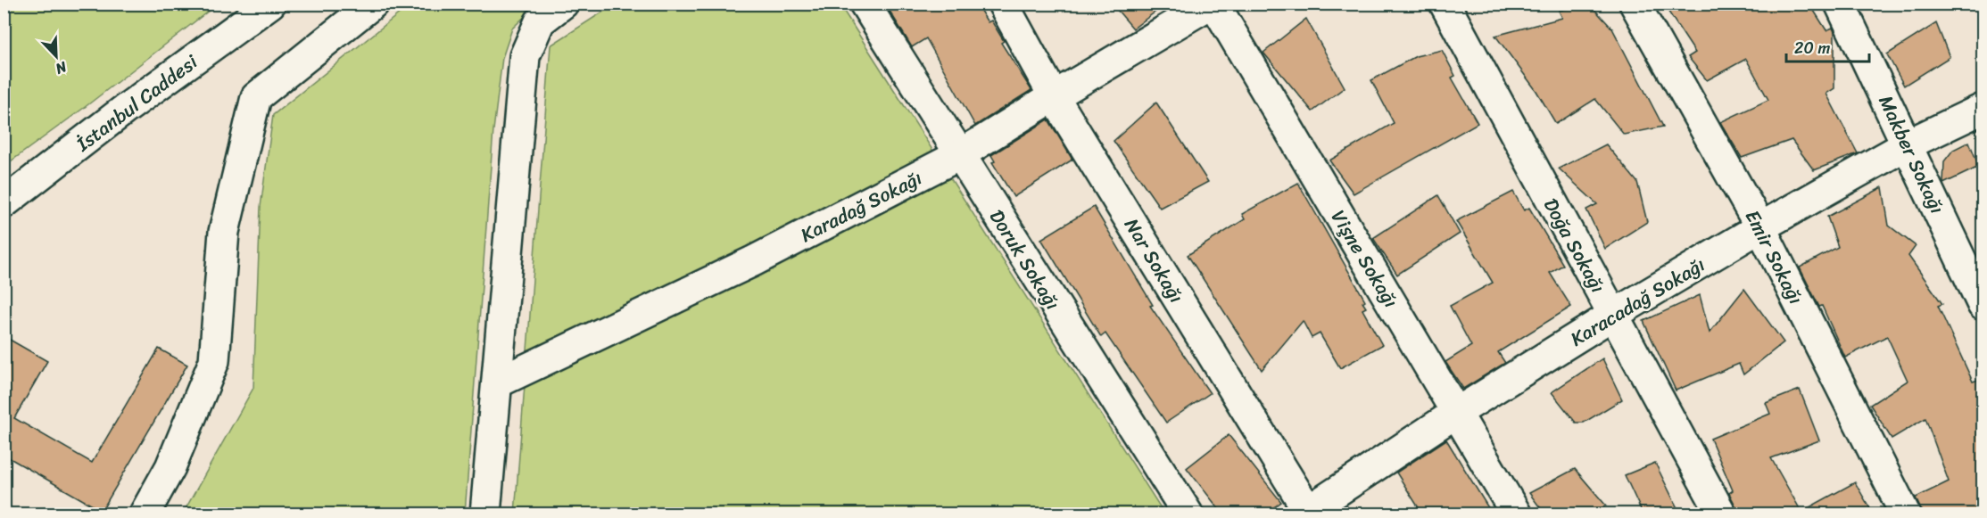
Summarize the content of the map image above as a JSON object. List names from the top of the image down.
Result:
{
  "streets": {
    "street": [
      "İstanbul Caddesi",
      "Makber Sokağı",
      "Karadağ Sokağı",
      "Doğa Sokağı",
      "Emir Sokağı",
      "Vişne Sokağı",
      "Doruk Sokağı",
      "Nar Sokağı",
      "Karacadağ Sokağı"
    ]
  },
  "crossings": [
    ["Makber Sokağı", "Karacadağ Sokağı"],
    ["Karadağ Sokağı", "Vişne Sokağı"],
    ["Karadağ Sokağı", "Doruk Sokağı"],
    ["Karadağ Sokağı", "Nar Sokağı"],
    ["Doğa Sokağı", "Karacadağ Sokağı"],
    ["Emir Sokağı", "Karacadağ Sokağı"],
    ["Vişne Sokağı", "Karacadağ Sokağı"],
    ["Nar Sokağı", "Karacadağ Sokağı"]
  ],
  "scale_bar": "20 m",
  "north": "bottom right"
}
